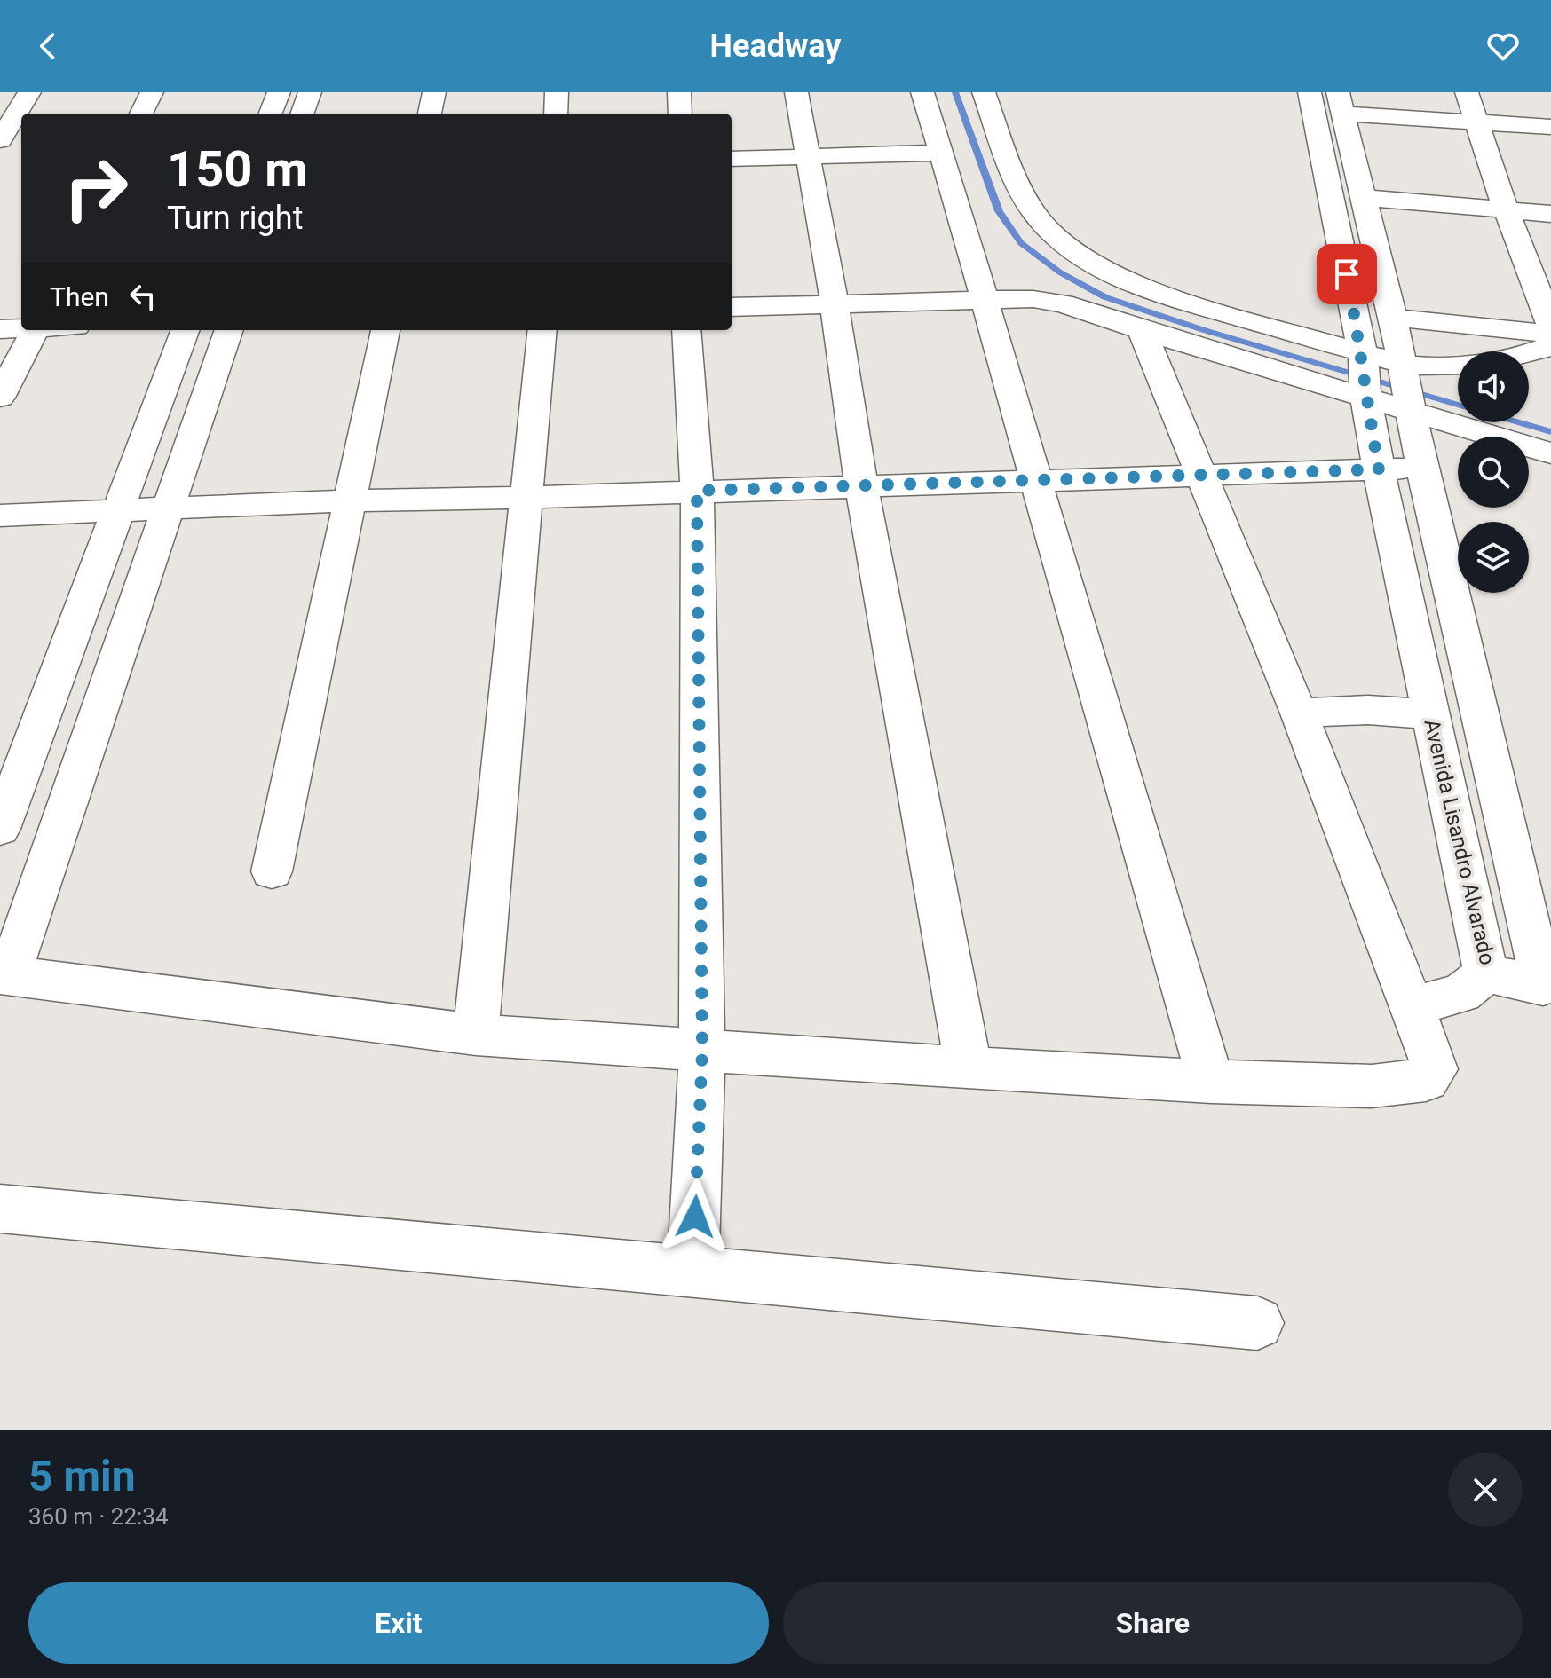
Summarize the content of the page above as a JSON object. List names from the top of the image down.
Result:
{
  "streets": {
    "street": ["Avenida Lisandro Alvarado"]
  },
  "page": {
    "header": "Headway",
    "turn": ["150 m", "Turn right"],
    "then": "Then",
    "heading": ["5 min", "360 m · 22:34"],
    "buttons": ["Exit", "Share"]
  }
}
